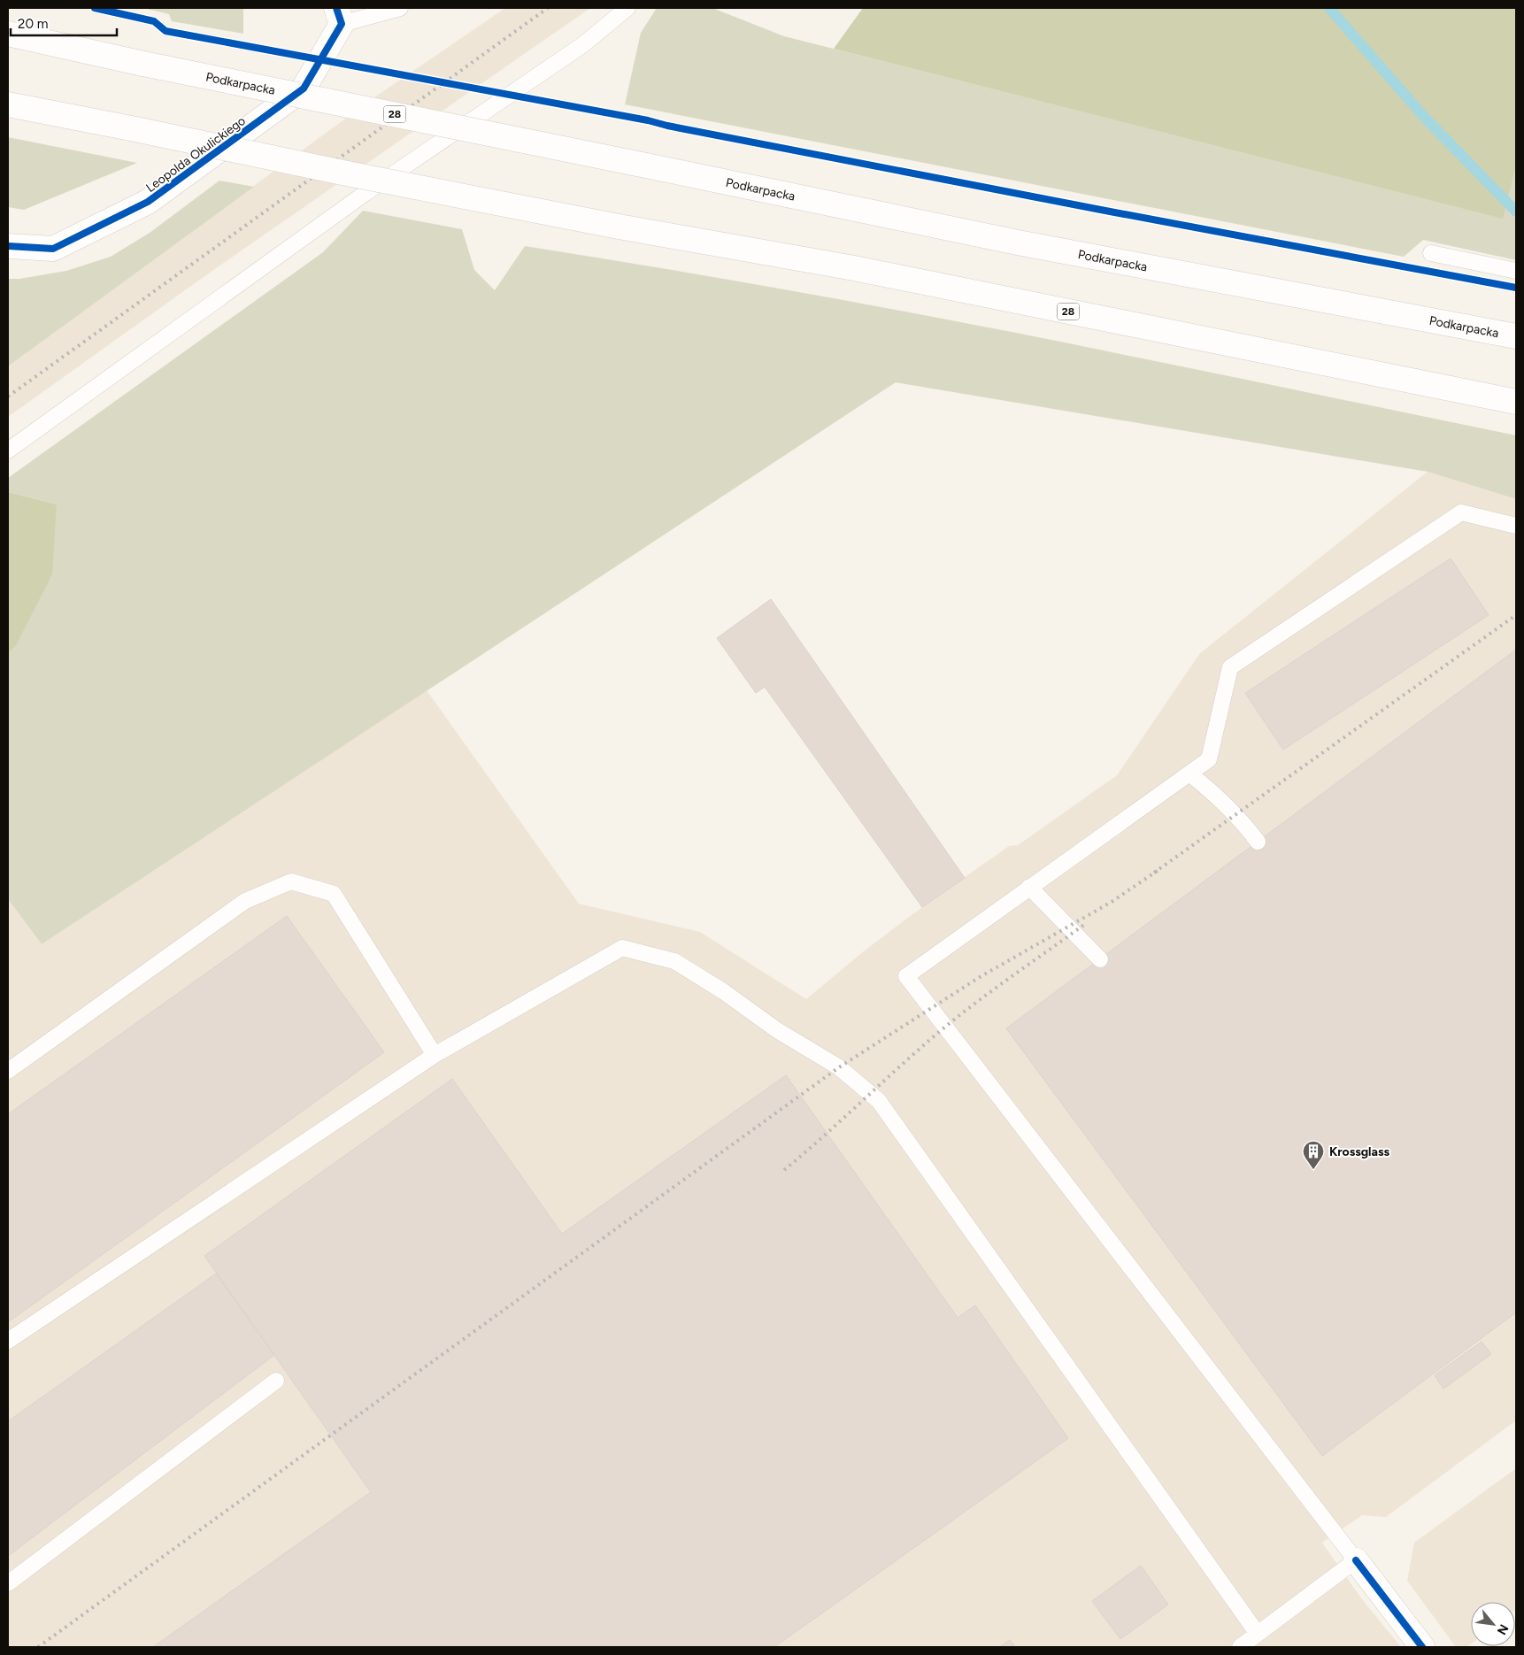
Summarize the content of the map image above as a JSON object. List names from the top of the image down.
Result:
{
  "streets": {
    "main road": ["Podkarpacka", "28", "Leopolda Okulickiego"]
  },
  "places": {
    "building": ["Krossglass"]
  },
  "scale_bar": "20 m",
  "north": "bottom right"
}
